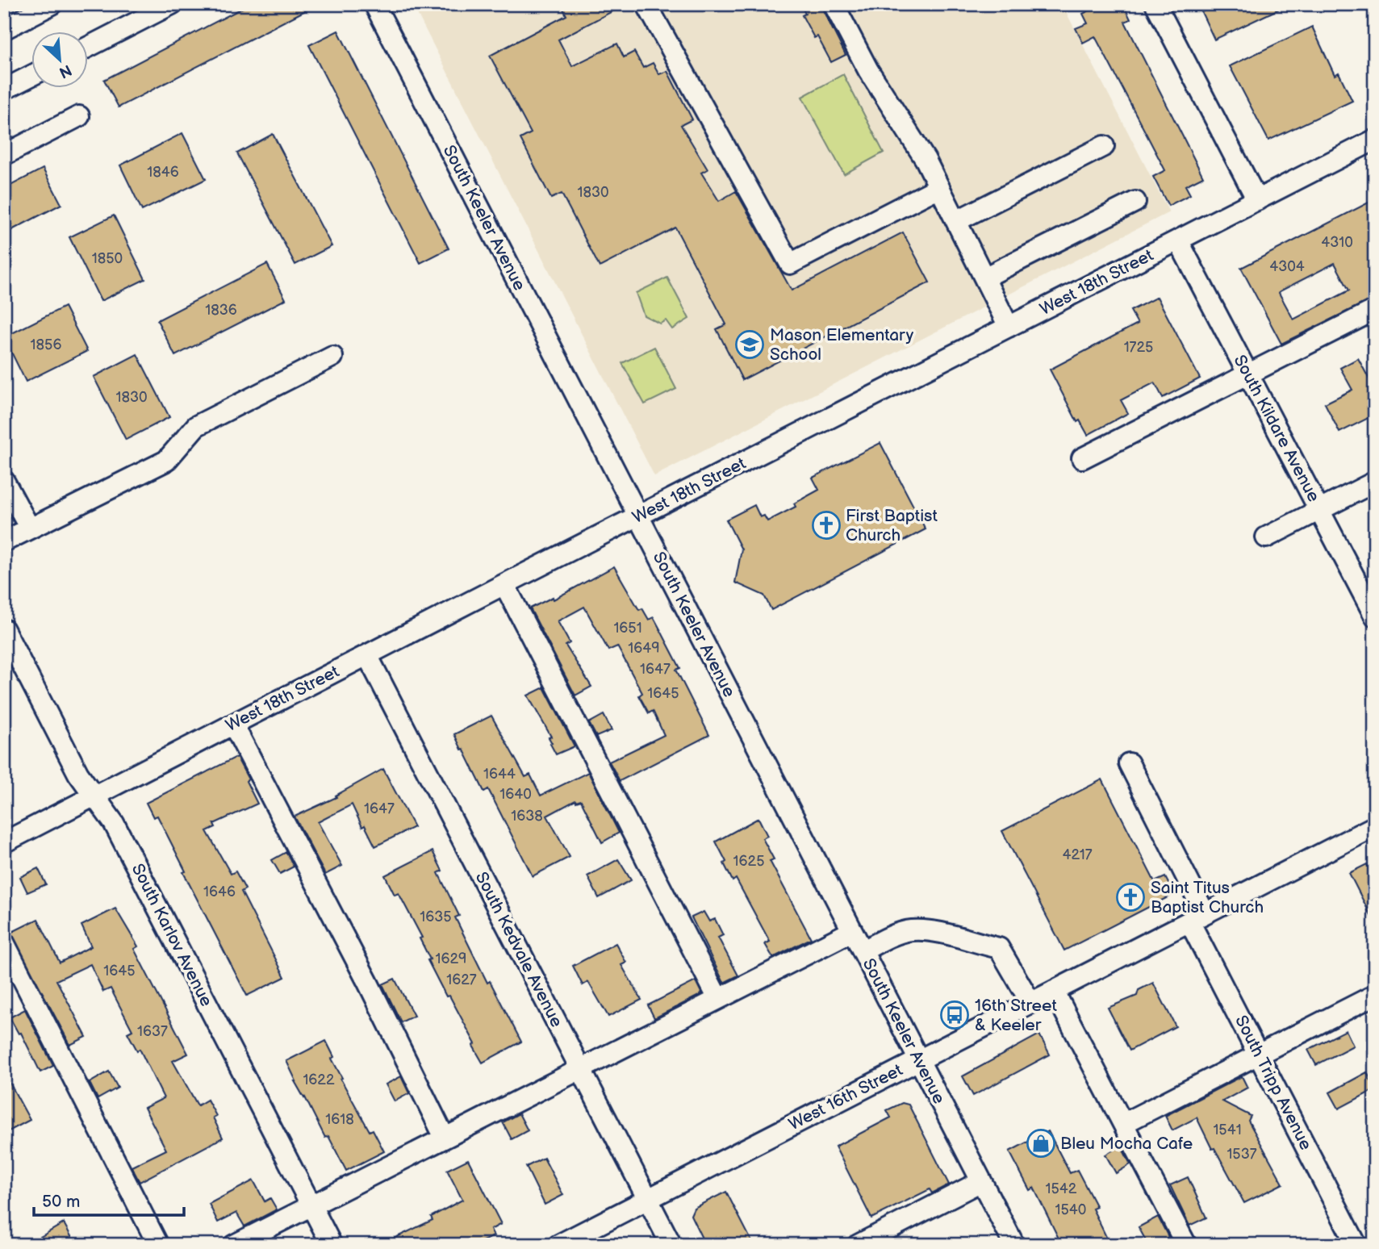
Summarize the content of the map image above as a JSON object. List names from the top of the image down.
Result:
{
  "streets": {
    "street": [
      "South Keeler Avenue",
      "West 18th Street",
      "South Kildare Avenue",
      "South Karlov Avenue",
      "South Kedvale Avenue",
      "South Tripp Avenue",
      "West 16th Street"
    ]
  },
  "crossings": [
    ["South Keeler Avenue", "West 18th Street"],
    ["South Keeler Avenue", "West 16th Street"],
    ["West 18th Street", "South Kildare Avenue"],
    ["West 18th Street", "South Karlov Avenue"],
    ["West 18th Street", "South Kedvale Avenue"],
    ["South Kedvale Avenue", "West 16th Street"],
    ["South Tripp Avenue", "West 16th Street"]
  ],
  "places": {
    "school or university": ["Mason Elementary School"],
    "church": ["First Baptist Church", "Saint Titus Baptist Church"],
    "bus stop": ["16th Street & Keeler"],
    "shop": ["Bleu Mocha Cafe"]
  },
  "house_numbers": [
    "1846",
    "1830",
    "4310",
    "1850",
    "4304",
    "1836",
    "1856",
    "1725",
    "1830",
    "1651",
    "1649",
    "1647",
    "1645",
    "1644",
    "1640",
    "1647",
    "1638",
    "4217",
    "1625",
    "1646",
    "1635",
    "1629",
    "1645",
    "1627",
    "1637",
    "1622",
    "1618",
    "1541",
    "1537",
    "1542",
    "1540"
  ],
  "scale_bar": "50 m",
  "north": "bottom right"
}
